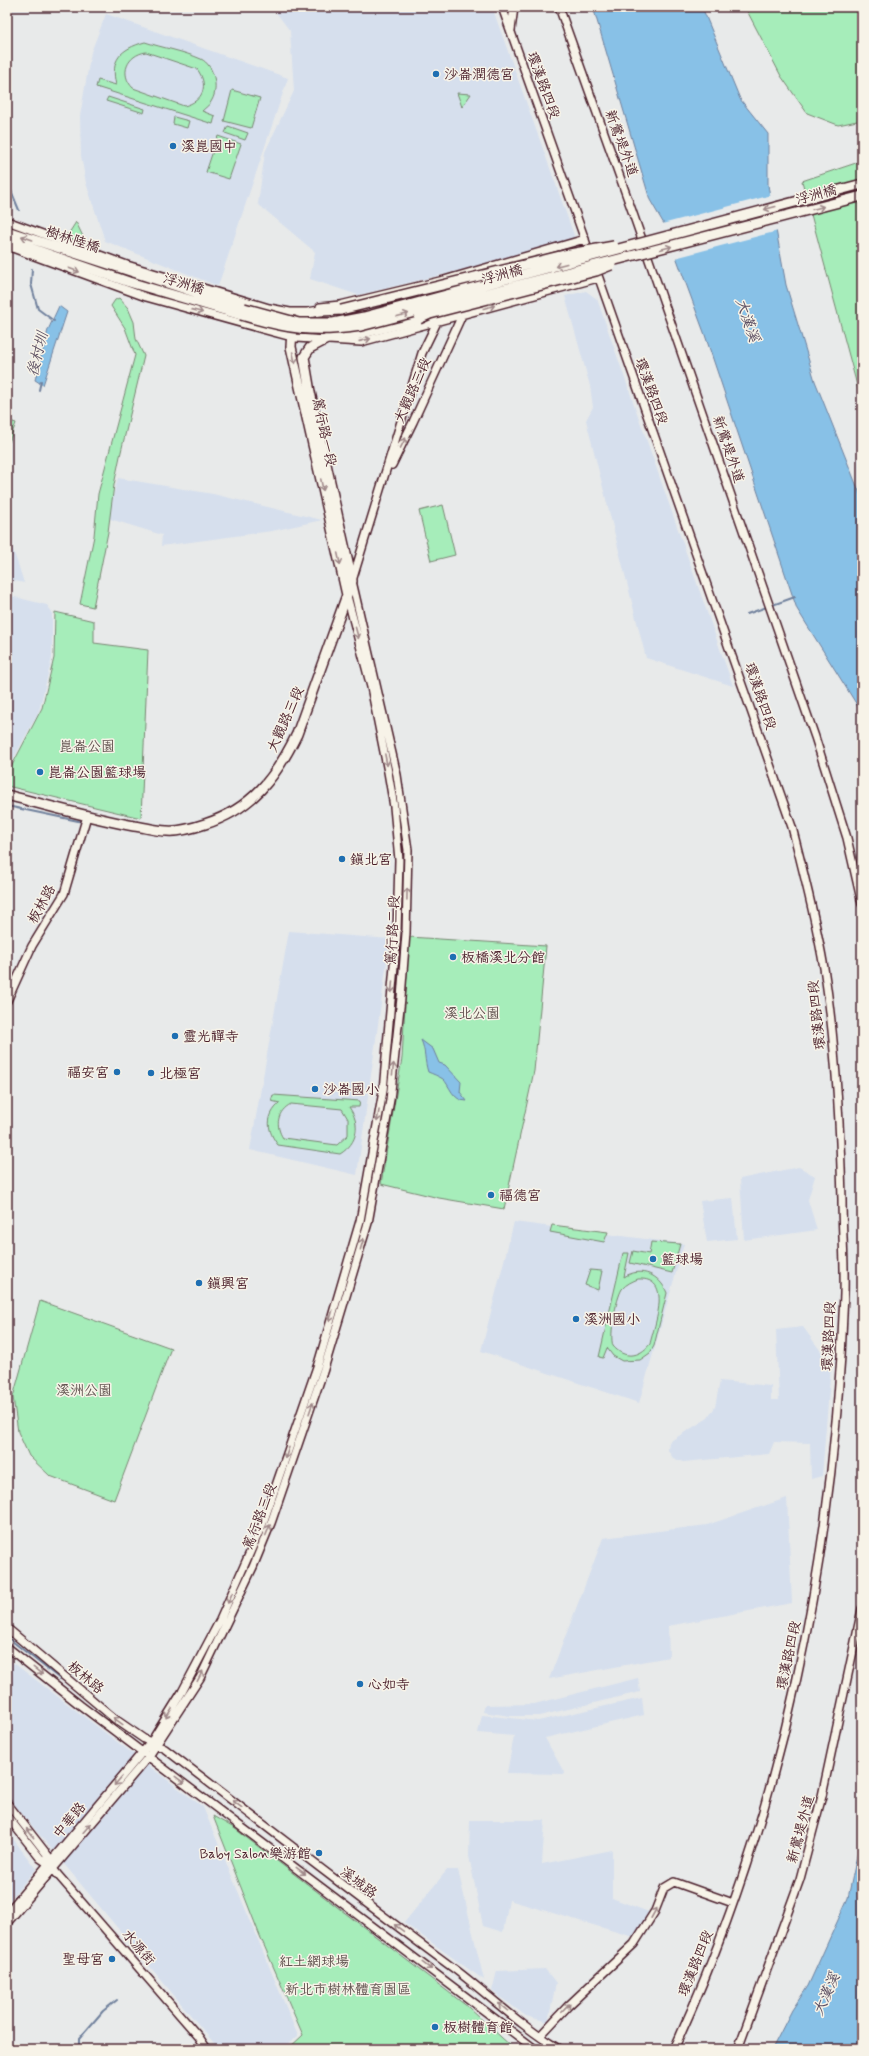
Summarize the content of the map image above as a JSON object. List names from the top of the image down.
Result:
{
  "streets": {
    "main road": [
      "浮洲橋",
      "樹林陸橋",
      "大觀路三段",
      "篤行路一段"
    ],
    "street": [
      "環漢路四段",
      "新鶯堤外道",
      "板林路",
      "篤行路二段",
      "篤行路三段",
      "中華路",
      "溪城路",
      "水源街"
    ]
  },
  "crossings": [
    ["浮洲橋", "樹林陸橋"],
    ["浮洲橋", "篤行路一段"],
    ["大觀路三段", "篤行路一段"],
    ["大觀路三段", "板林路"],
    ["大觀路三段", "篤行路二段"],
    ["篤行路一段", "篤行路二段"],
    ["板林路", "篤行路三段"],
    ["板林路", "中華路"],
    ["板林路", "溪城路"],
    ["篤行路二段", "篤行路三段"],
    ["篤行路三段", "中華路"],
    ["篤行路三段", "溪城路"],
    ["中華路", "溪城路"],
    ["中華路", "水源街"]
  ],
  "water": ["大漢溪", "後村圳"],
  "parks": [
    "崑崙公園",
    "溪北公園",
    "溪洲公園",
    "紅土網球場",
    "新北市樹林體育園區"
  ],
  "places": [
    "沙崙潤德宮",
    "溪崑國中",
    "崑崙公園籃球場",
    "鎮北宮",
    "板橋溪北分館",
    "靈光禪寺",
    "福安宮",
    "北極宮",
    "沙崙國小",
    "福德宮",
    "籃球場",
    "鎮興宮",
    "溪洲國小",
    "心如寺",
    "Baby Salon樂游館",
    "聖母宮",
    "板樹體育館"
  ]
}
